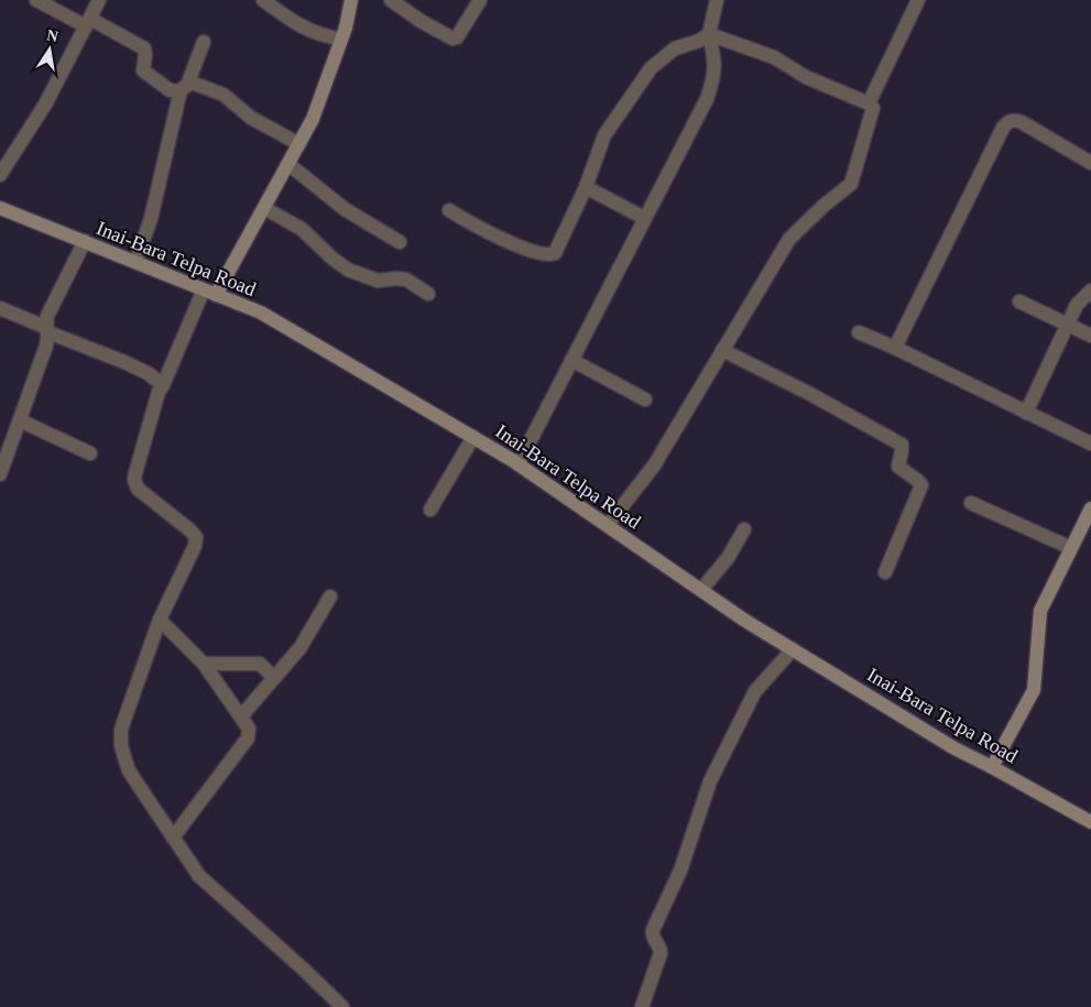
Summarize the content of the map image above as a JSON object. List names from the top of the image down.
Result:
{
  "streets": {
    "street": ["Inai-Bara Telpa Road"]
  },
  "north": "top"
}
